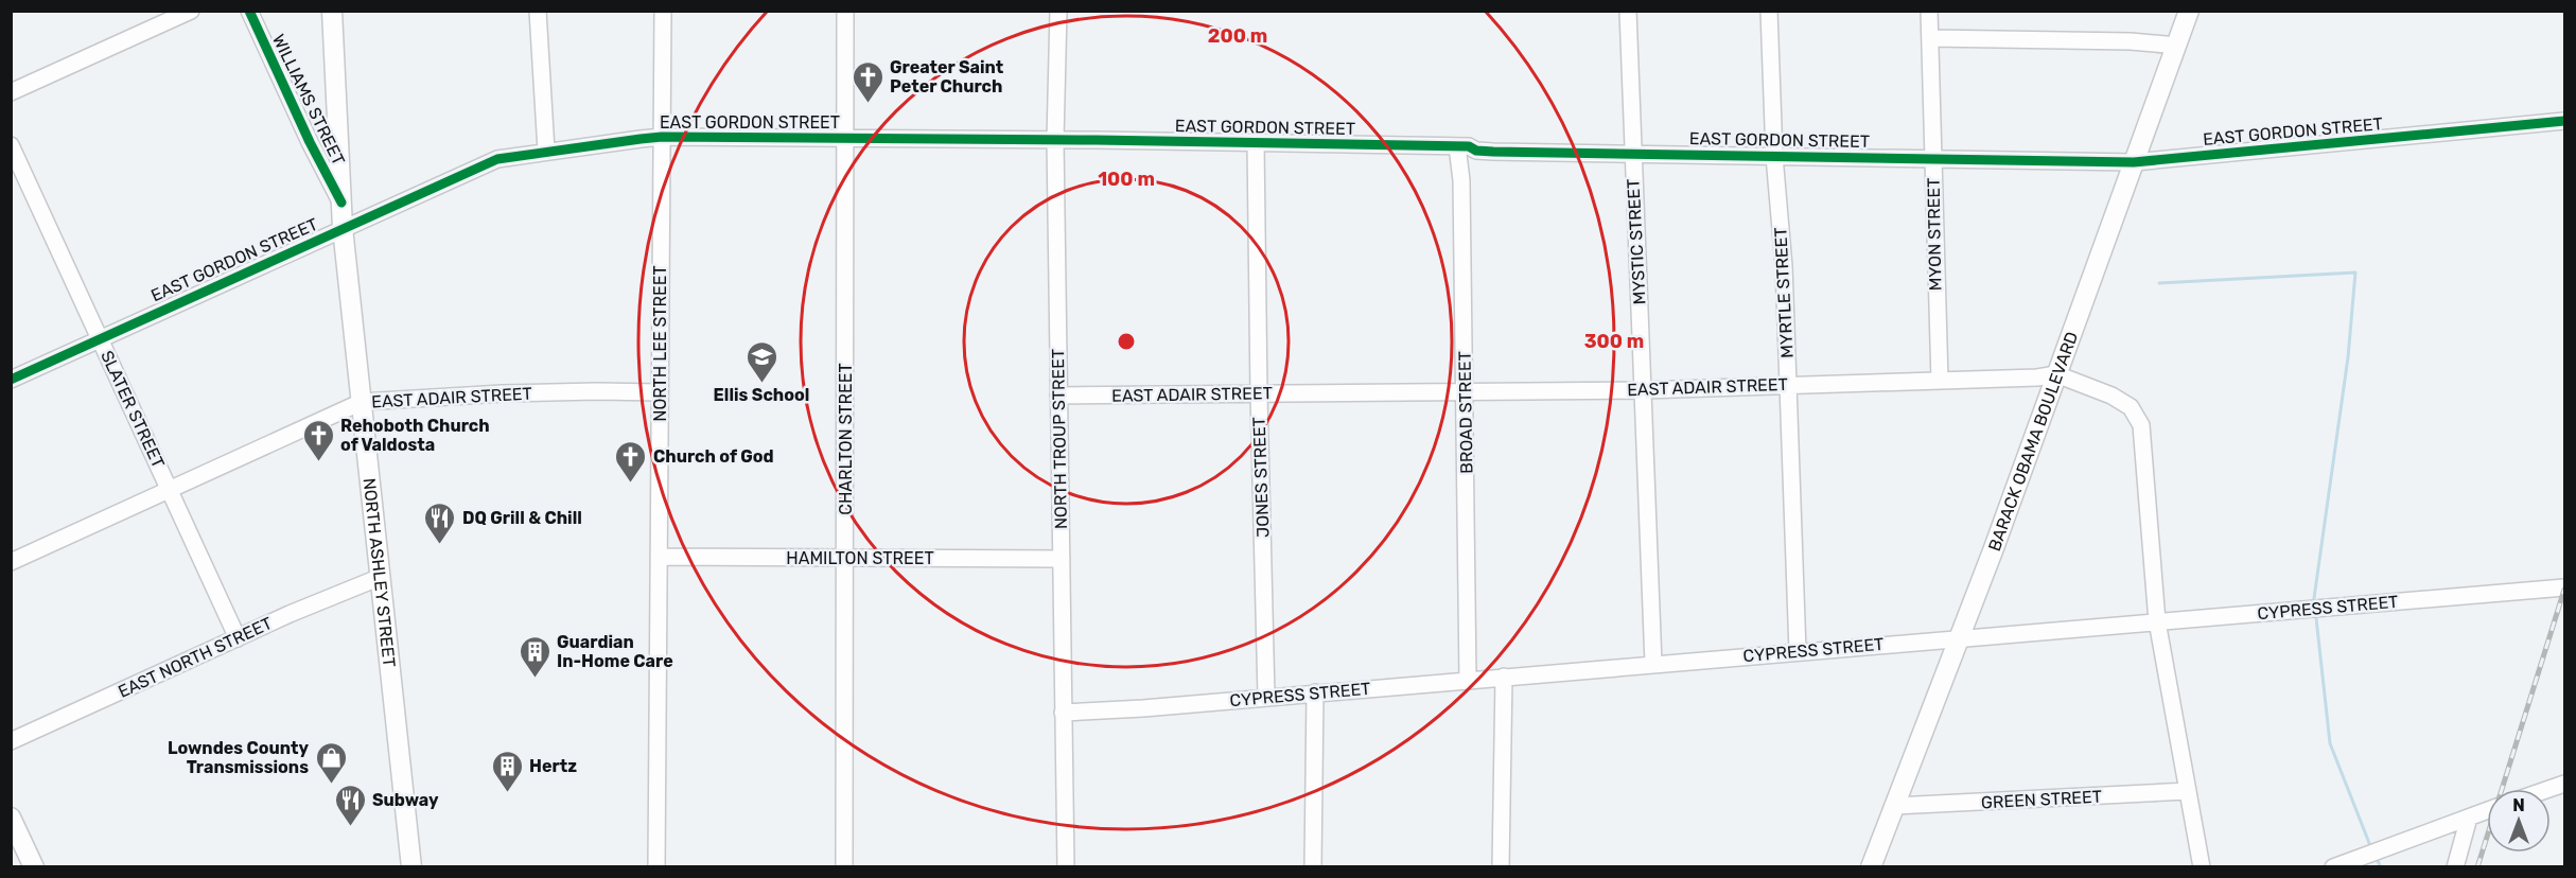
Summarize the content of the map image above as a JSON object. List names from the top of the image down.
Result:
{
  "streets": {
    "main road": ["BARACK OBAMA BOULEVARD", "NORTH ASHLEY STREET"],
    "street": [
      "WILLIAMS STREET",
      "EAST GORDON STREET",
      "MYON STREET",
      "MYSTIC STREET",
      "MYRTLE STREET",
      "NORTH LEE STREET",
      "EAST ADAIR STREET",
      "SLATER STREET",
      "BROAD STREET",
      "CHARLTON STREET",
      "NORTH TROUP STREET",
      "JONES STREET",
      "HAMILTON STREET",
      "CYPRESS STREET",
      "EAST NORTH STREET",
      "GREEN STREET"
    ]
  },
  "crossings": [
    ["WILLIAMS STREET", "NORTH ASHLEY STREET"],
    ["EAST GORDON STREET", "MYON STREET"],
    ["EAST GORDON STREET", "MYSTIC STREET"],
    ["EAST GORDON STREET", "MYRTLE STREET"],
    ["EAST GORDON STREET", "NORTH LEE STREET"],
    ["EAST GORDON STREET", "SLATER STREET"],
    ["EAST GORDON STREET", "BROAD STREET"],
    ["EAST GORDON STREET", "CHARLTON STREET"],
    ["EAST GORDON STREET", "NORTH TROUP STREET"],
    ["EAST GORDON STREET", "BARACK OBAMA BOULEVARD"],
    ["EAST GORDON STREET", "JONES STREET"],
    ["EAST GORDON STREET", "NORTH ASHLEY STREET"],
    ["MYON STREET", "EAST ADAIR STREET"],
    ["MYSTIC STREET", "EAST ADAIR STREET"],
    ["MYSTIC STREET", "CYPRESS STREET"],
    ["MYRTLE STREET", "EAST ADAIR STREET"],
    ["MYRTLE STREET", "CYPRESS STREET"],
    ["NORTH LEE STREET", "EAST ADAIR STREET"],
    ["NORTH LEE STREET", "HAMILTON STREET"],
    ["EAST ADAIR STREET", "SLATER STREET"],
    ["EAST ADAIR STREET", "BROAD STREET"],
    ["EAST ADAIR STREET", "NORTH TROUP STREET"],
    ["EAST ADAIR STREET", "BARACK OBAMA BOULEVARD"],
    ["EAST ADAIR STREET", "JONES STREET"],
    ["EAST ADAIR STREET", "NORTH ASHLEY STREET"],
    ["EAST ADAIR STREET", "CYPRESS STREET"],
    ["EAST ADAIR STREET", "GREEN STREET"],
    ["SLATER STREET", "EAST NORTH STREET"],
    ["BROAD STREET", "CYPRESS STREET"],
    ["CHARLTON STREET", "HAMILTON STREET"],
    ["NORTH TROUP STREET", "HAMILTON STREET"],
    ["NORTH TROUP STREET", "CYPRESS STREET"],
    ["BARACK OBAMA BOULEVARD", "CYPRESS STREET"],
    ["BARACK OBAMA BOULEVARD", "GREEN STREET"],
    ["JONES STREET", "CYPRESS STREET"],
    ["NORTH ASHLEY STREET", "EAST NORTH STREET"]
  ],
  "places": {
    "church": ["Greater Saint Peter Church", "Rehoboth Church of Valdosta", "Church of God"],
    "school or university": ["Ellis School"],
    "restaurant": ["DQ Grill & Chill", "Subway"],
    "building": ["Guardian In-Home Care", "Hertz"],
    "shop": ["Lowndes County Transmissions"]
  },
  "north": "top",
  "rings": ["200 m", "100 m", "300 m"]
}
